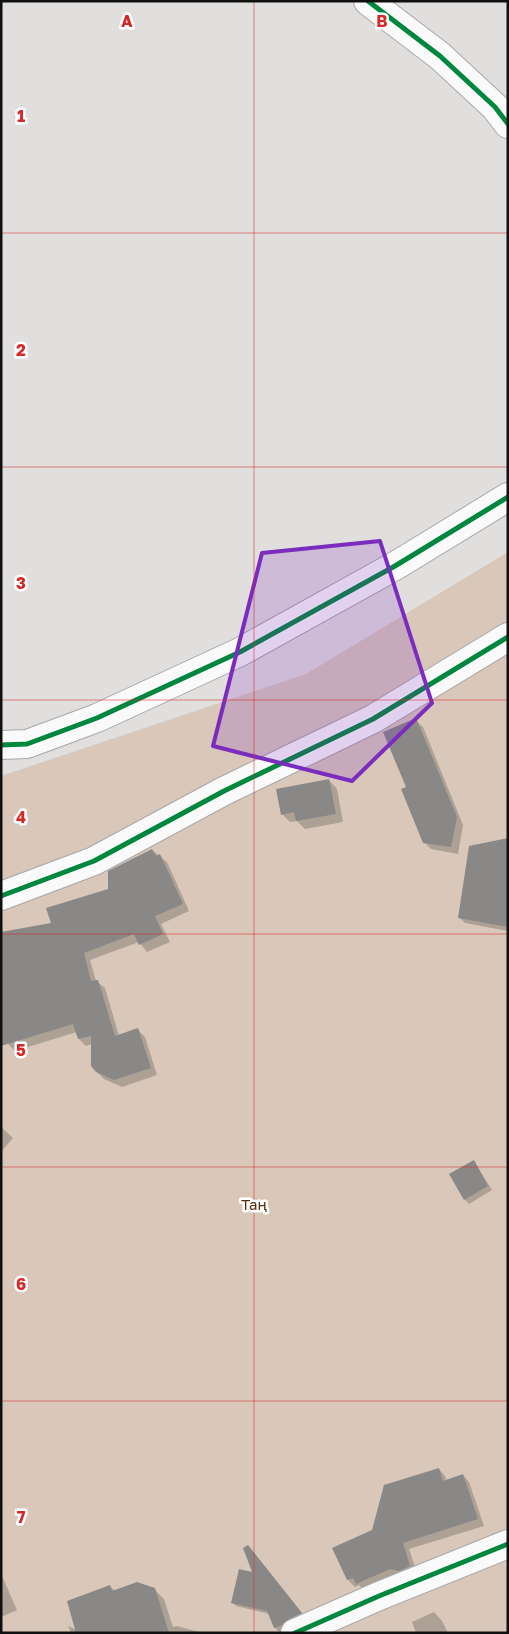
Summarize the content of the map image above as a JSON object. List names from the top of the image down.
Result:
{
  "parks": ["Таң"],
  "grid": {
    "columns": ["A", "B"],
    "rows": [
      "1",
      "2",
      "3",
      "4",
      "5",
      "6",
      "7"
    ]
  }
}
